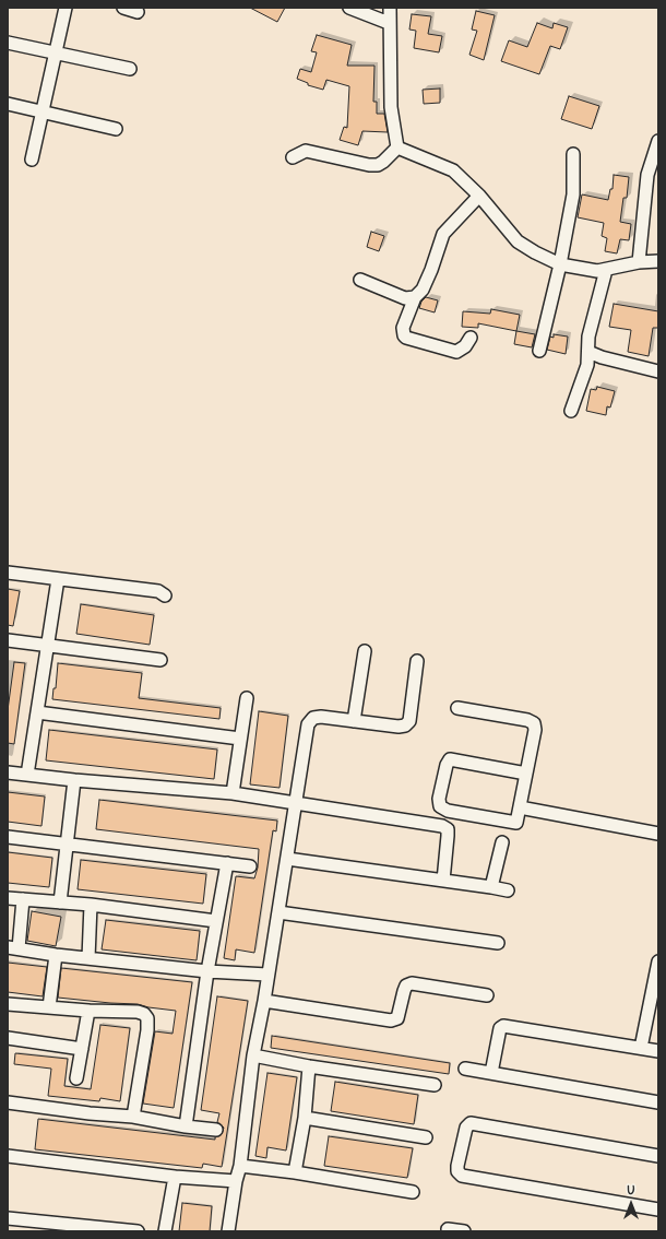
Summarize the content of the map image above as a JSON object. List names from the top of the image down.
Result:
{
  "north": "top"
}
